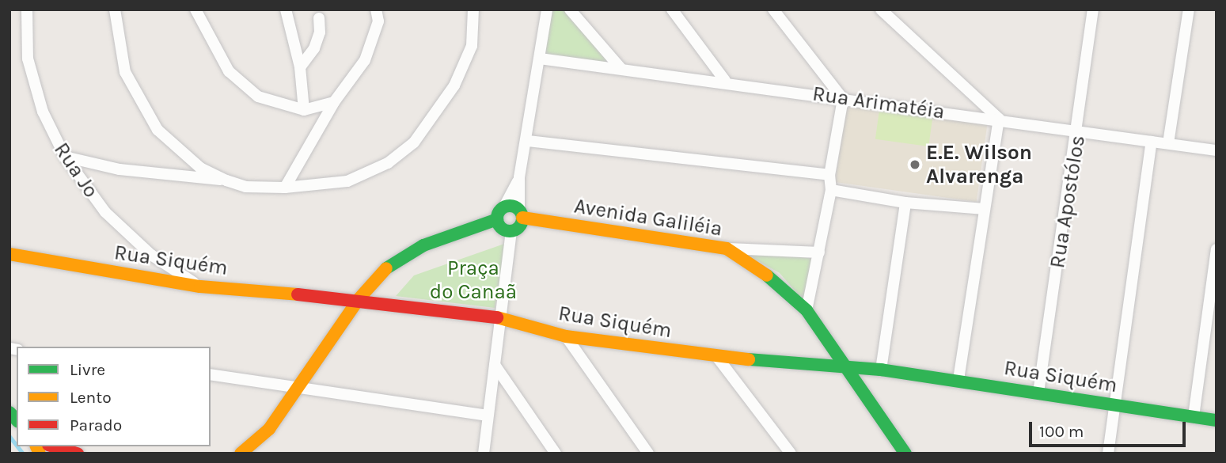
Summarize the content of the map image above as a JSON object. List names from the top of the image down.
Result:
{
  "streets": {
    "street": [
      "Rua Arimatéia",
      "Rua Jo",
      "Rua Apostólos",
      "Avenida Galiléia",
      "Rua Siquém"
    ]
  },
  "crossings": [
    ["Rua Arimatéia", "Rua Apostólos"],
    ["Rua Jo", "Rua Siquém"],
    ["Rua Apostólos", "Rua Siquém"],
    ["Avenida Galiléia", "Rua Siquém"]
  ],
  "parks": ["Praça do Canaã"],
  "places": ["E.E. Wilson Alvarenga"],
  "legend": ["Livre", "Lento", "Parado"],
  "scale_bar": "100 m"
}
